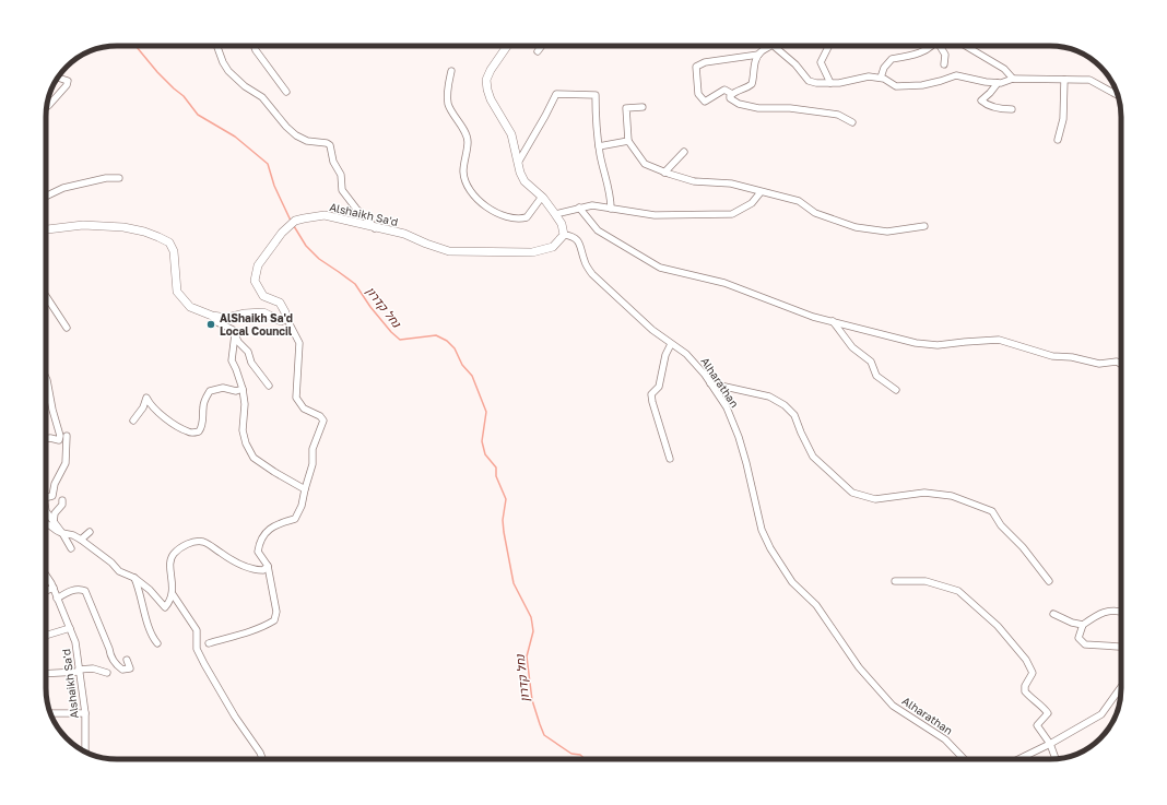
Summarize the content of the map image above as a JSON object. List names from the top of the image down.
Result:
{
  "streets": {
    "street": ["Alshaikh Sa'd", "Alharathan"]
  },
  "crossings": [
    ["Alshaikh Sa'd", "Alharathan"]
  ],
  "water": ["נחל קדרון"],
  "places": ["AlShaikh Sa'd Local Council"]
}
